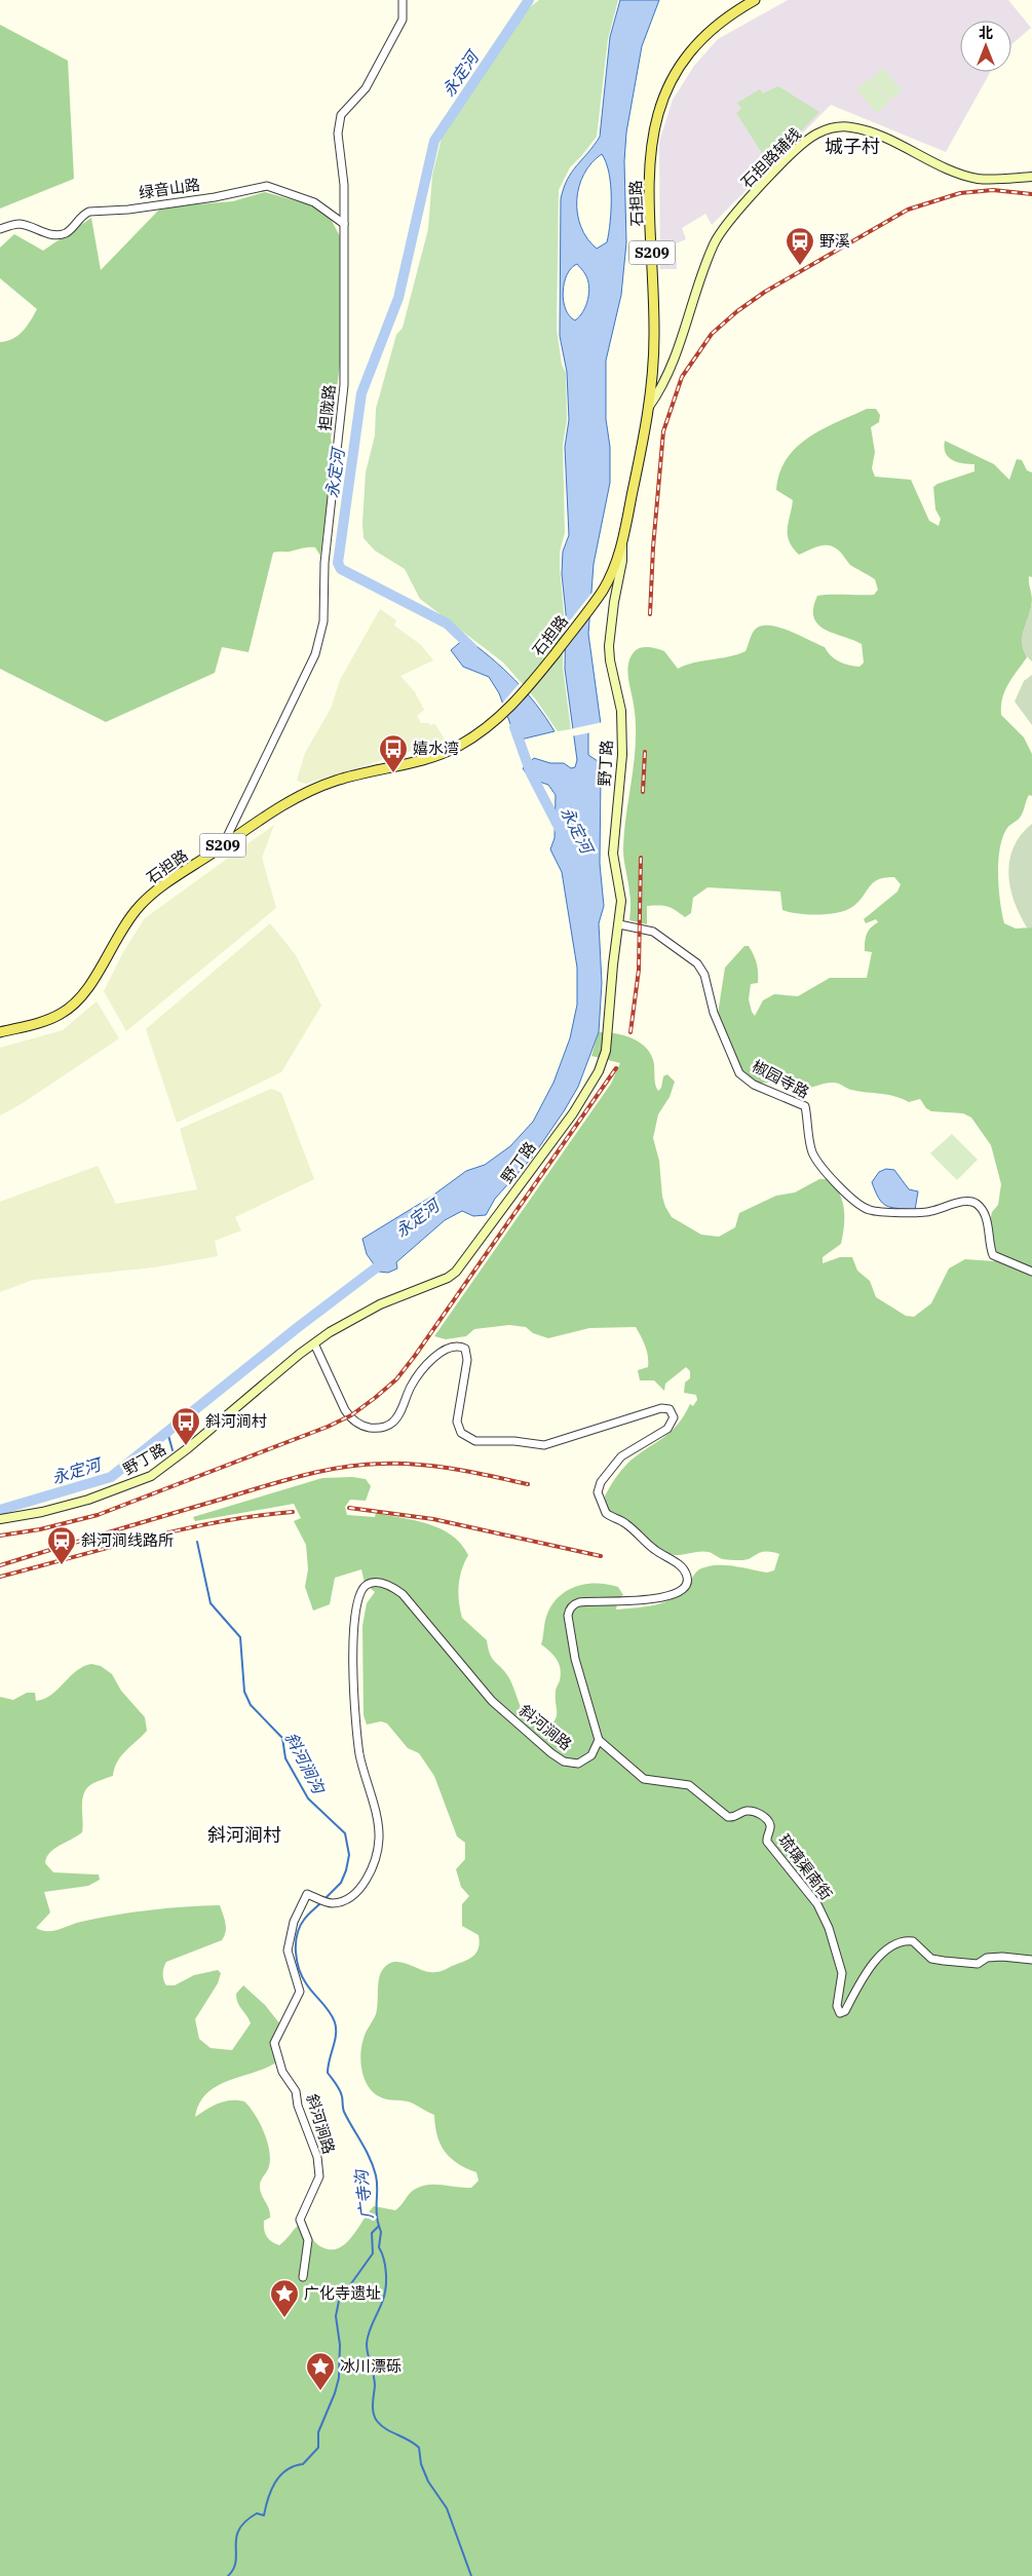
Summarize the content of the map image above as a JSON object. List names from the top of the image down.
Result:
{
  "streets": {
    "main road": [
      "石担路辅线",
      "石担路",
      "S209",
      "野丁路"
    ],
    "street": [
      "绿音山路",
      "担陇路",
      "椒园寺路",
      "斜河涧路",
      "琉璃渠南街"
    ]
  },
  "crossings": [
    ["石担路辅线", "石担路"],
    ["绿音山路", "担陇路"],
    ["石担路", "担陇路"],
    ["石担路", "野丁路"],
    ["野丁路", "椒园寺路"],
    ["斜河涧路", "琉璃渠南街"]
  ],
  "districts": ["城子村", "斜河涧村"],
  "water": ["永定河", "斜河涧沟", "广寺沟"],
  "places": {
    "station": ["野溪", "斜河涧线路所"],
    "bus stop": ["嬉水湾", "斜河涧村"],
    "place": ["广化寺遗址", "冰川漂砾"]
  },
  "north": "top"
}
